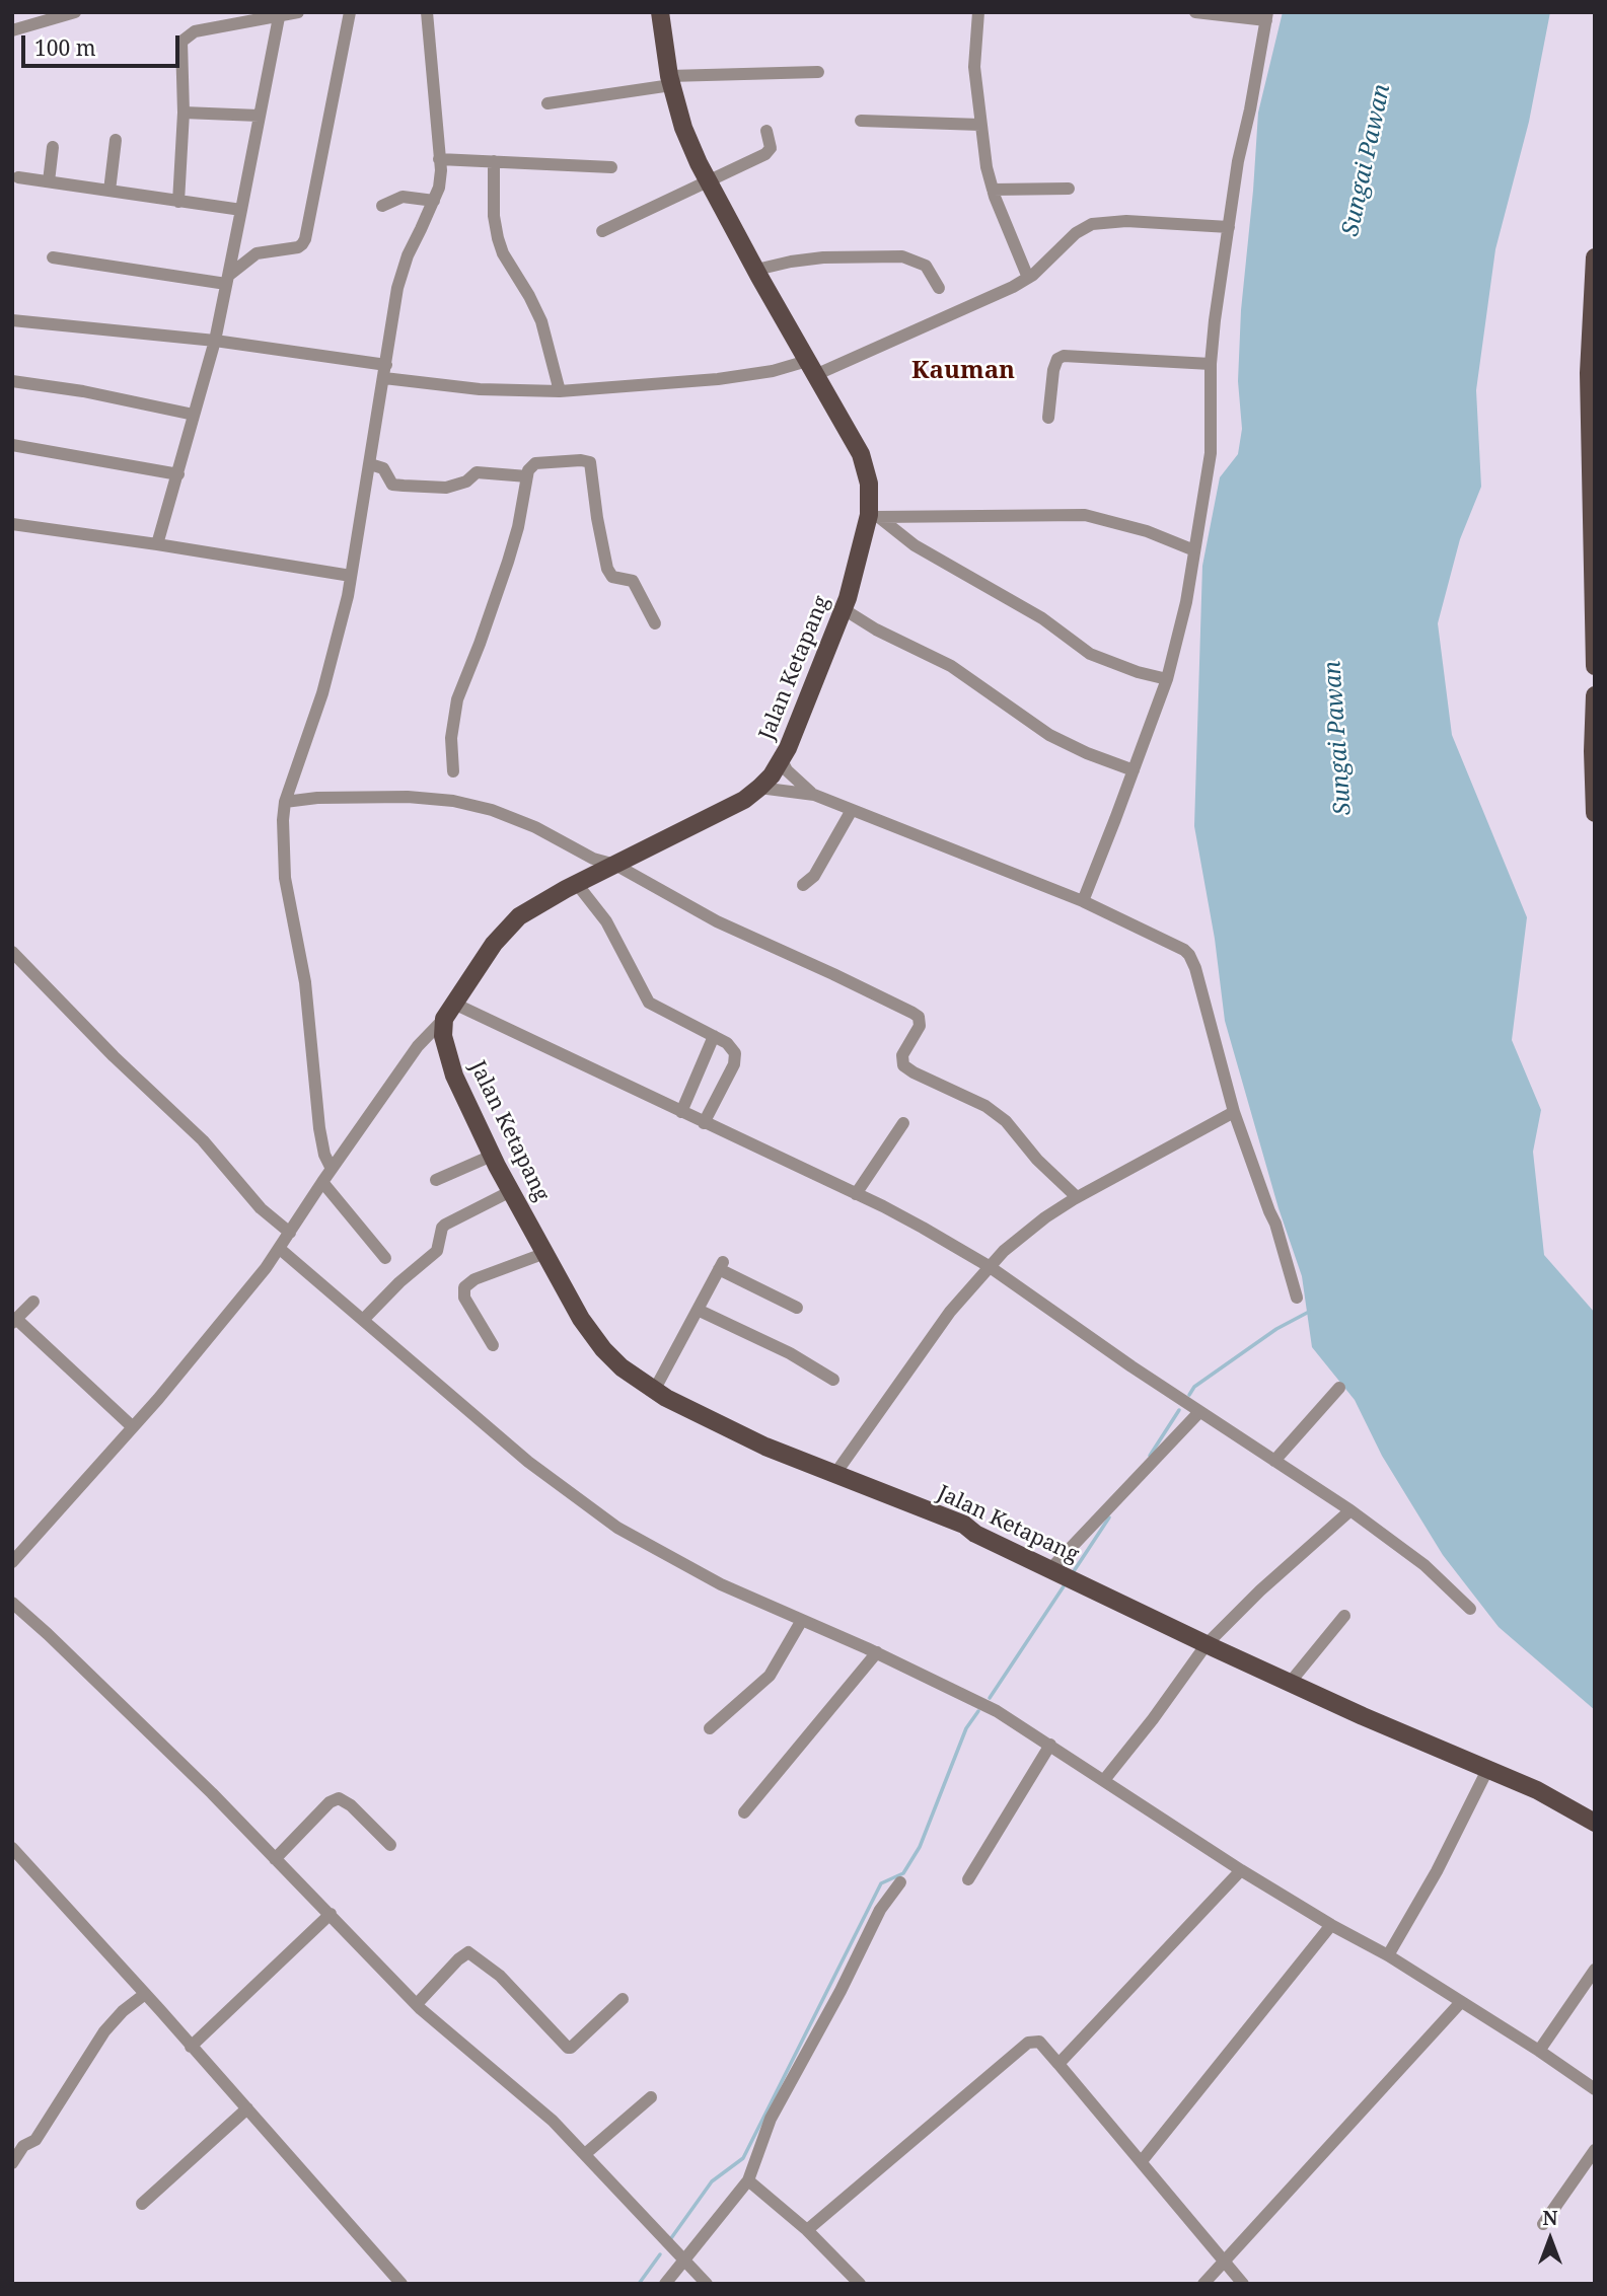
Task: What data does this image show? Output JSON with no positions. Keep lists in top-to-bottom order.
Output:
{
  "streets": {
    "main road": ["Jalan Ketapang"]
  },
  "districts": ["Kauman"],
  "water": ["Sungai Pawan"],
  "scale_bar": "100 m",
  "north": "top"
}
